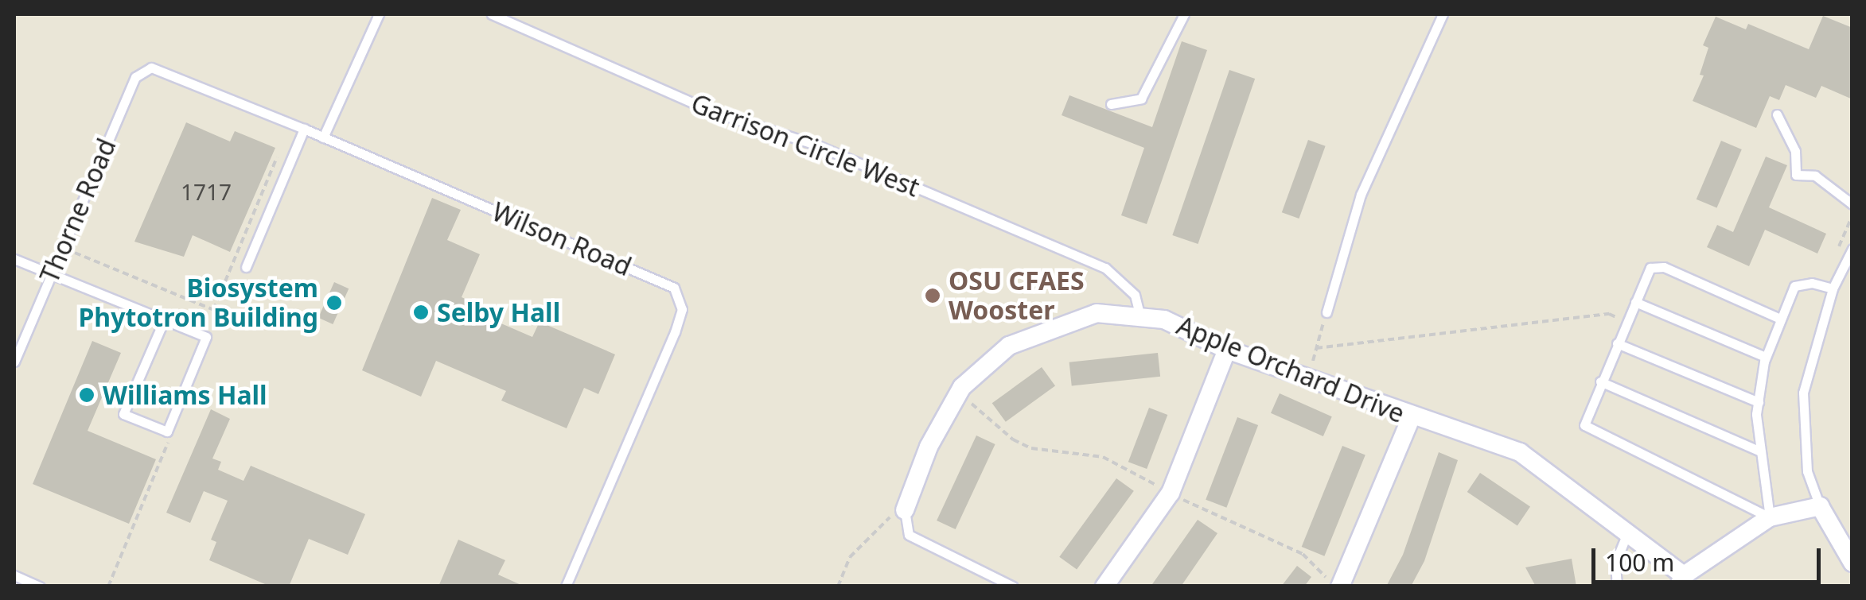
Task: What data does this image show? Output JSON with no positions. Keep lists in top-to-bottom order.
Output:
{
  "streets": {
    "street": ["Apple Orchard Drive"],
    "lane": ["Garrison Circle West", "Thorne Road", "Wilson Road"]
  },
  "crossings": [
    ["Garrison Circle West", "Apple Orchard Drive"],
    ["Thorne Road", "Wilson Road"]
  ],
  "places": [
    "OSU CFAES Wooster",
    "Biosystem Phytotron Building",
    "Selby Hall",
    "Williams Hall"
  ],
  "house_numbers": ["1717"],
  "scale_bar": "100 m"
}
